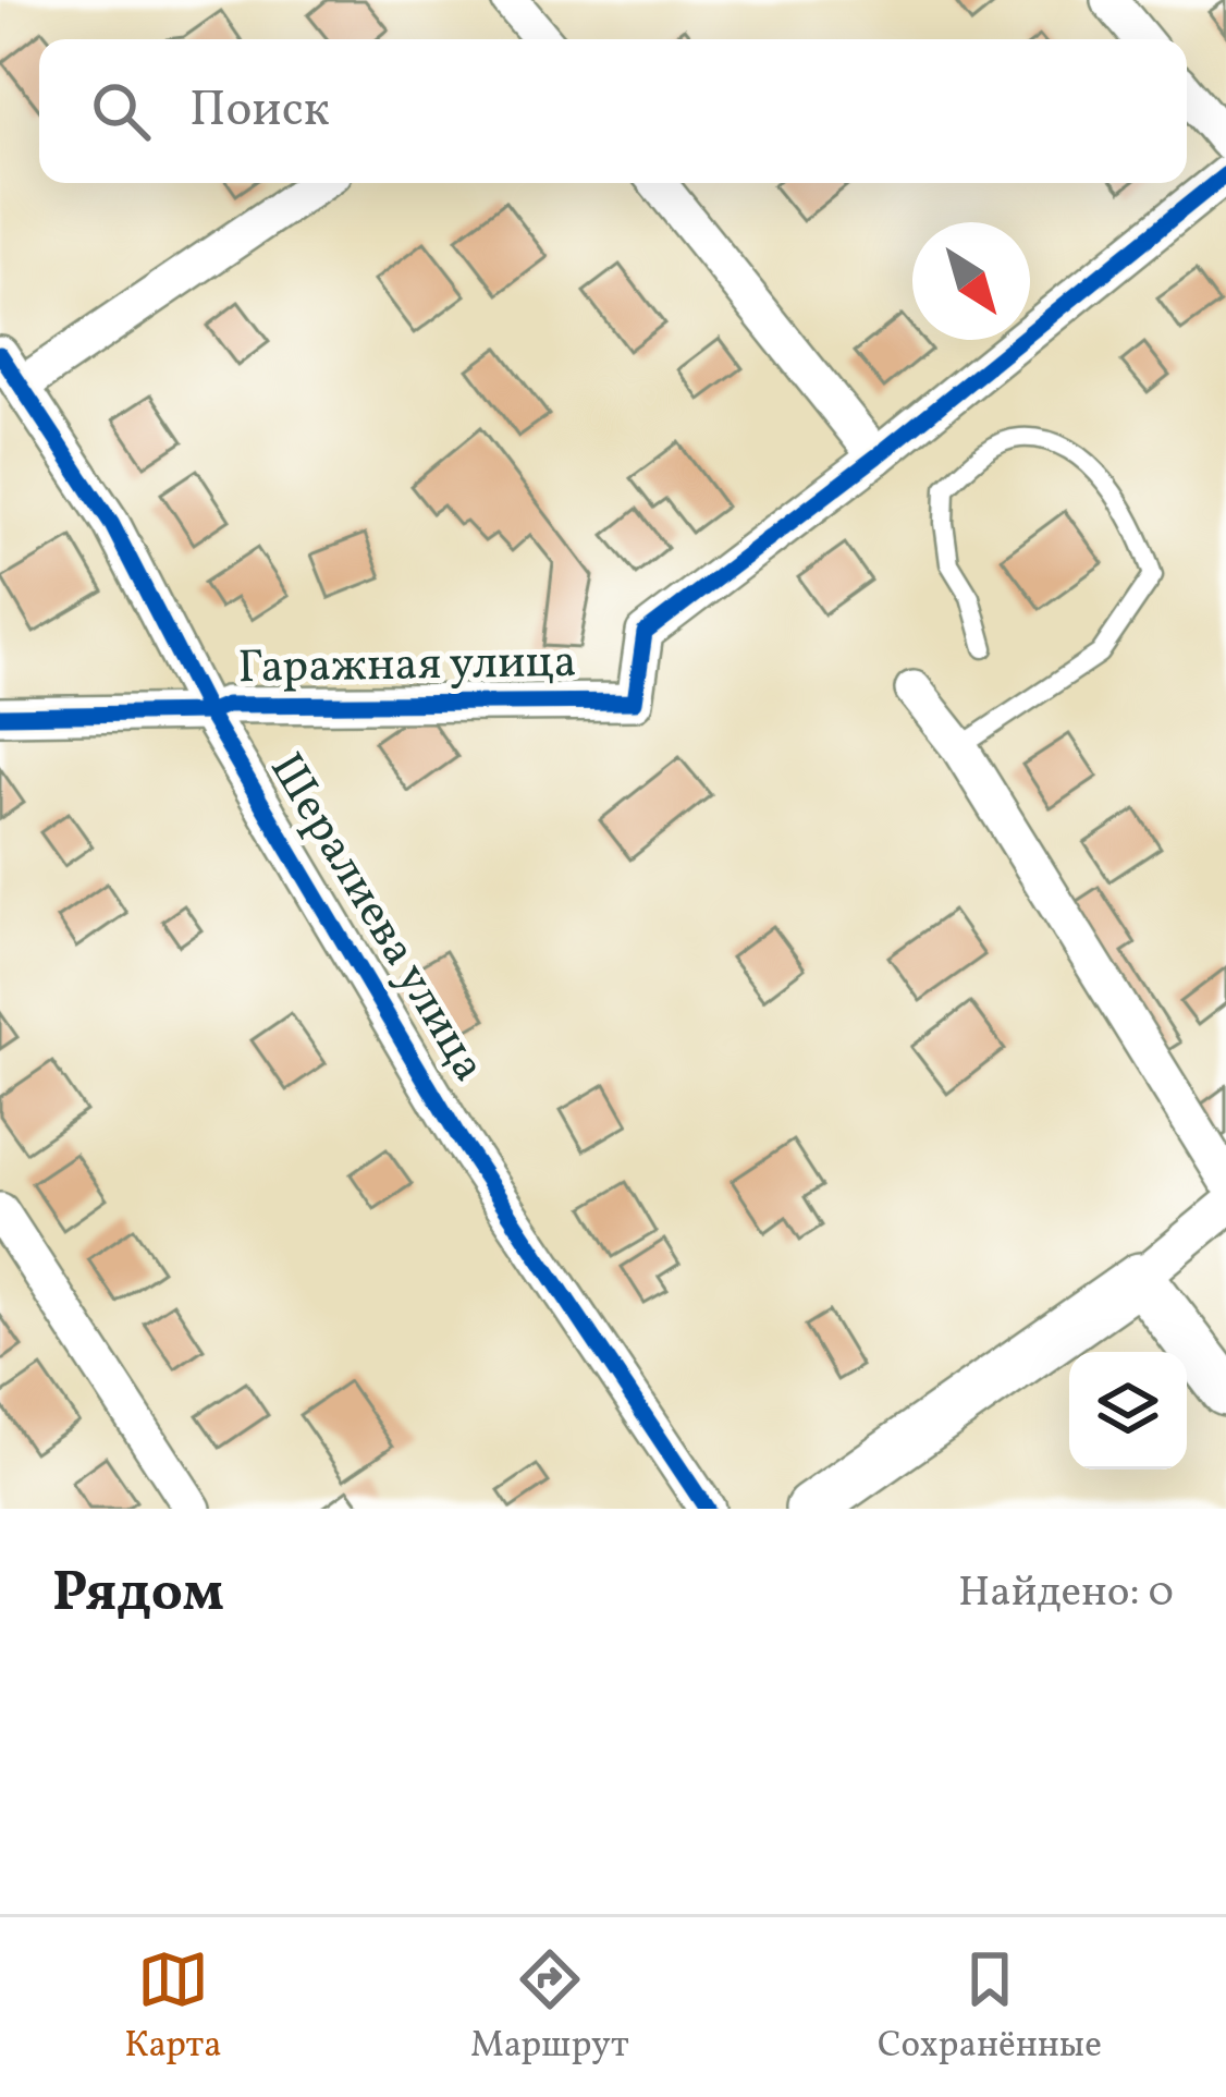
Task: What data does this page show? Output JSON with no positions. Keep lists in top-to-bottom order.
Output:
{
  "streets": {
    "street": ["Гаражная улица", "Шералиева улица"]
  },
  "crossings": [
    ["Гаражная улица", "Шералиева улица"]
  ],
  "north": "bottom right",
  "page": {
    "search": "Поиск",
    "heading": ["Рядом", "Найдено: 0"],
    "nav": ["Карта", "Маршрут", "Сохранённые"]
  }
}
